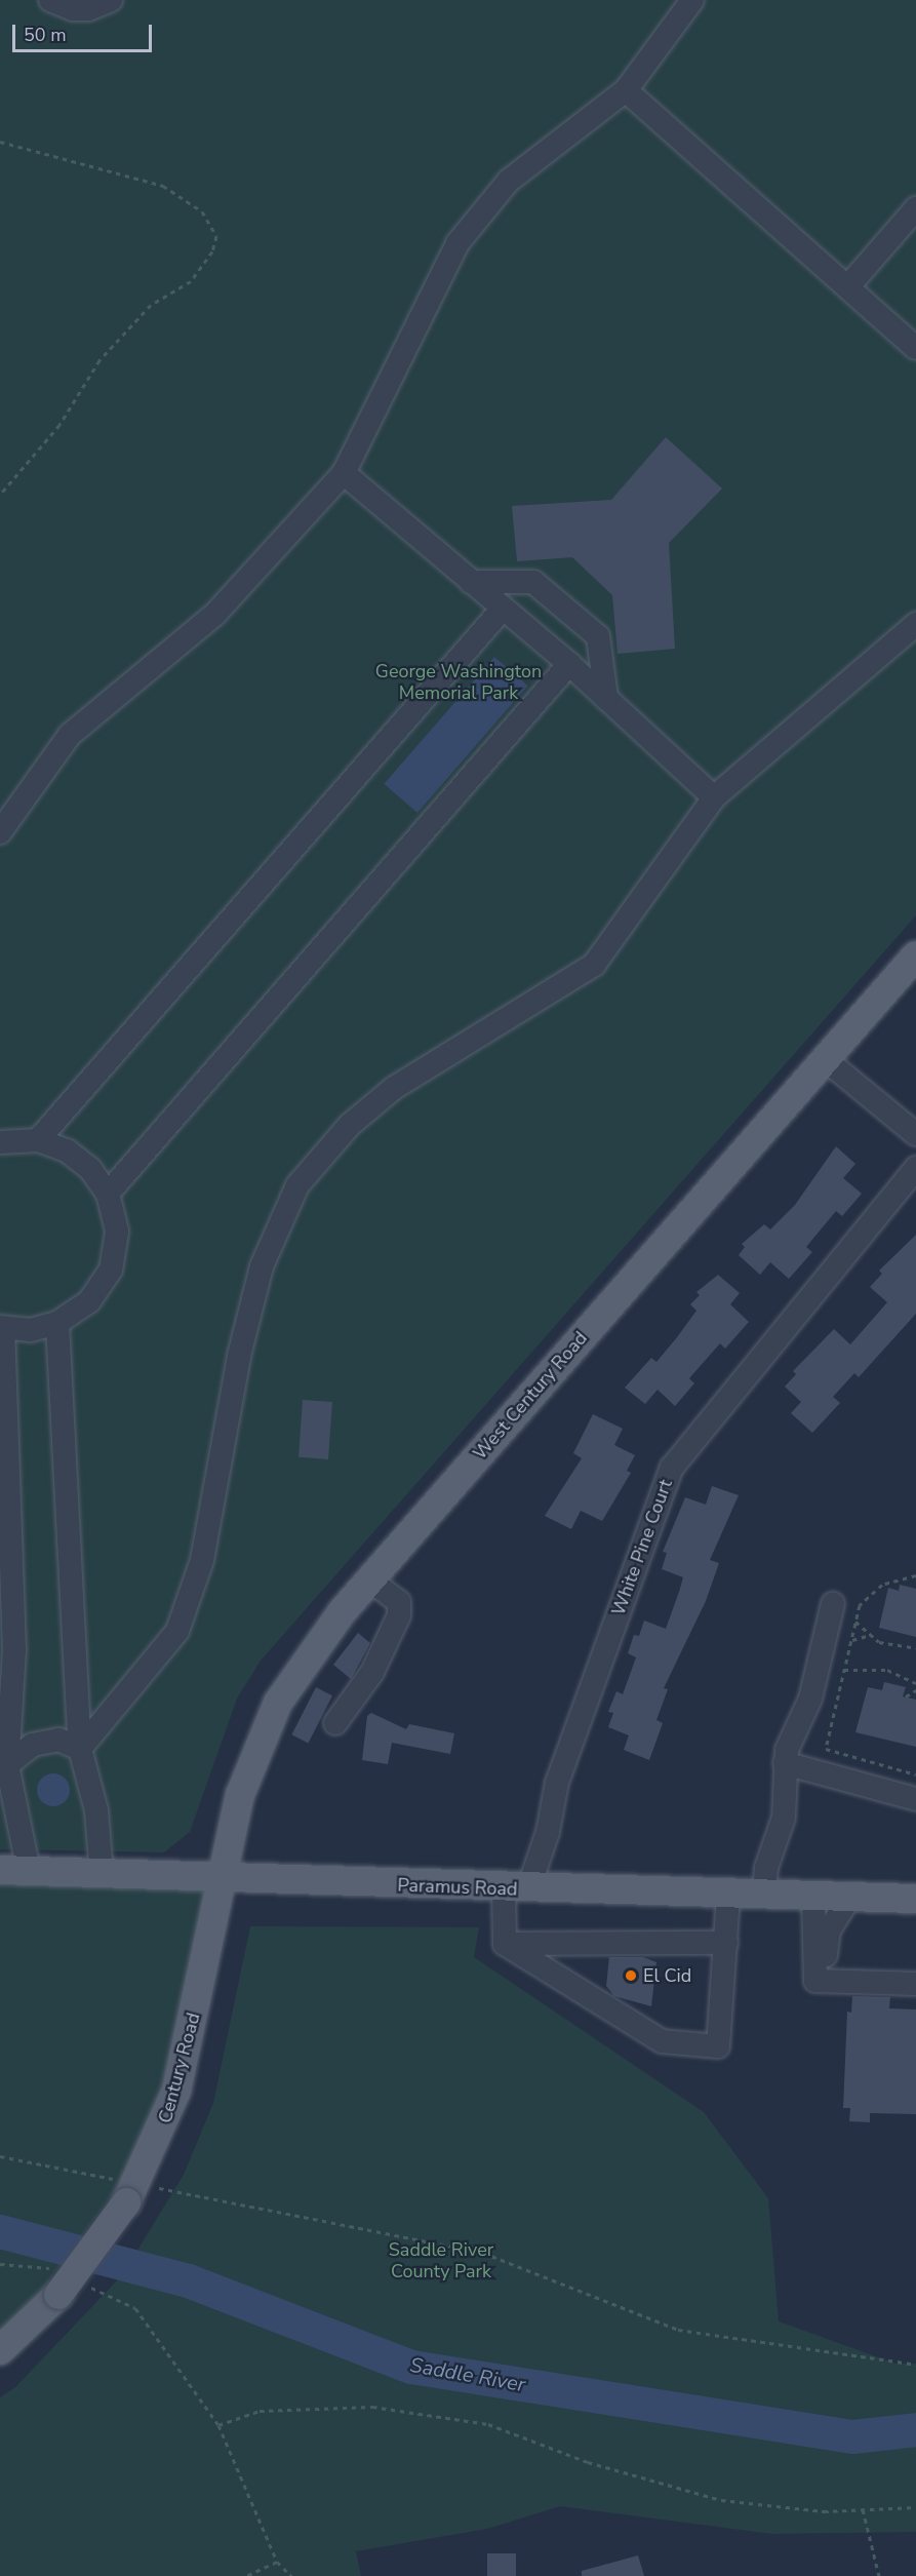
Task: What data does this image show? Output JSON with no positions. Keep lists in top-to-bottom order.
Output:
{
  "streets": {
    "main road": ["West Century Road", "Paramus Road", "Century Road"],
    "street": ["White Pine Court"]
  },
  "crossings": [
    ["West Century Road", "Paramus Road"],
    ["West Century Road", "Century Road"],
    ["White Pine Court", "Paramus Road"],
    ["Paramus Road", "Century Road"]
  ],
  "water": ["Saddle River"],
  "parks": ["George Washington Memorial Park", "Saddle River County Park"],
  "places": ["El Cid"],
  "scale_bar": "50 m"
}
